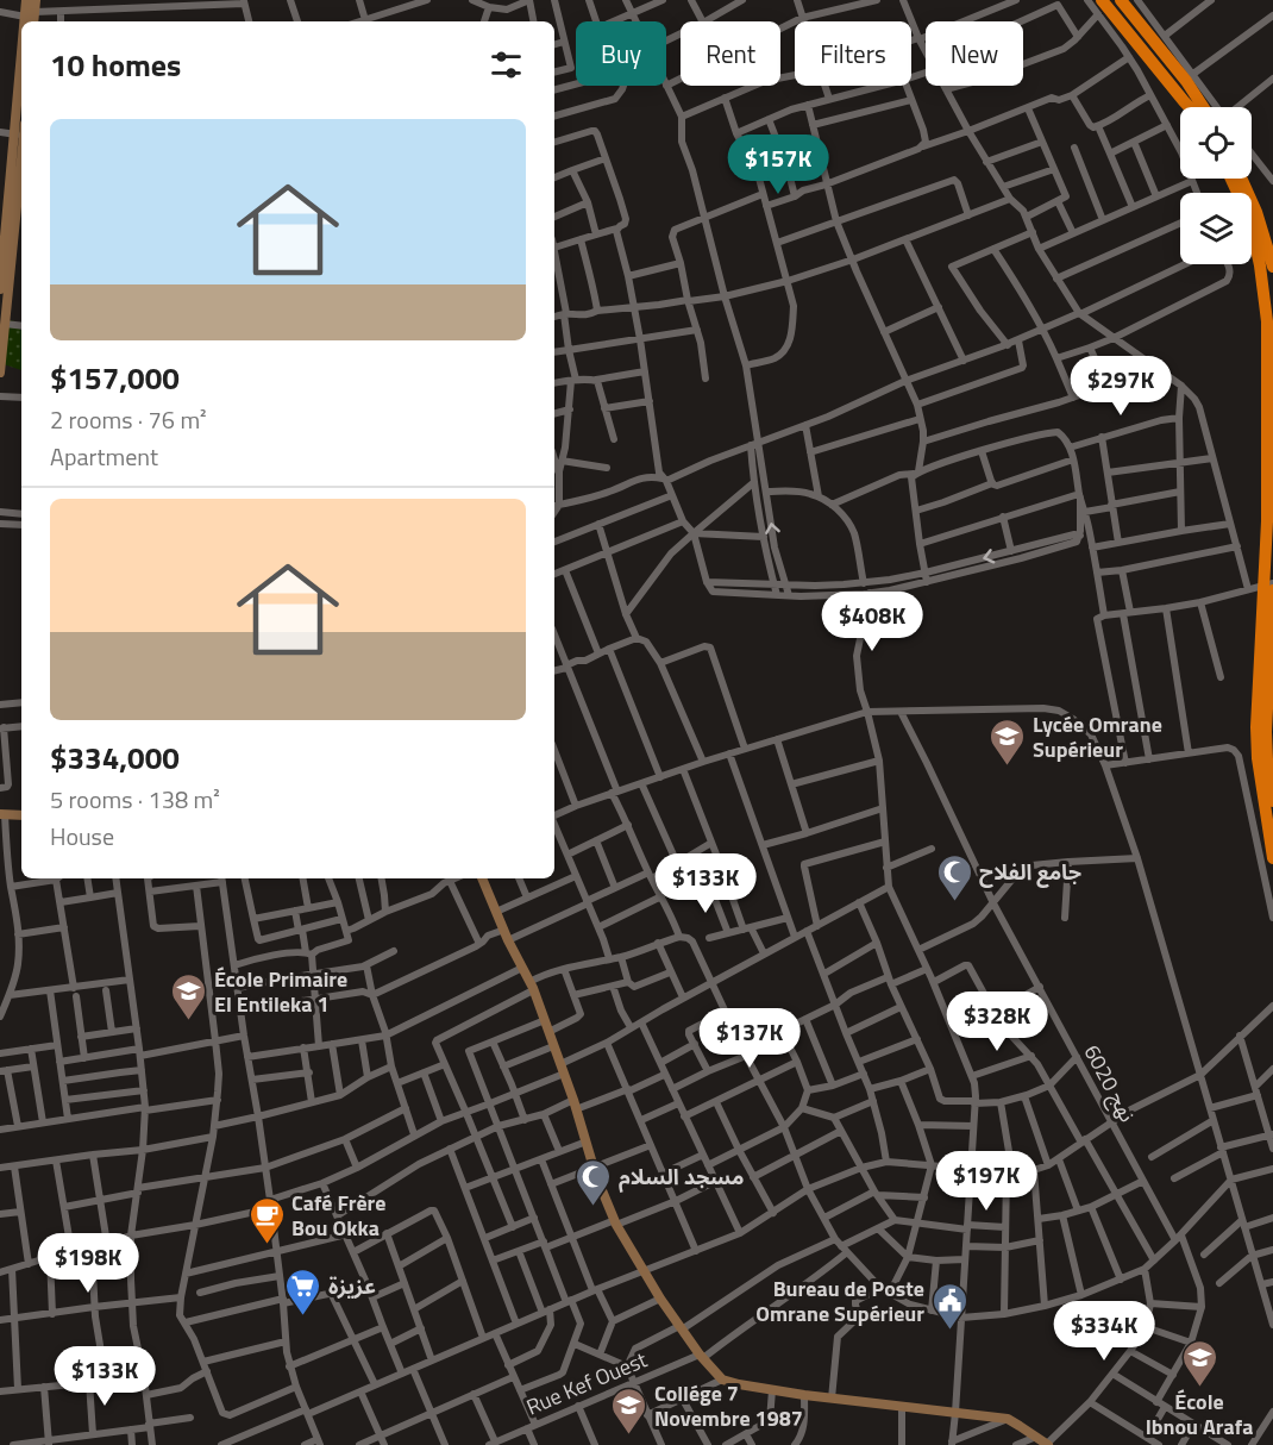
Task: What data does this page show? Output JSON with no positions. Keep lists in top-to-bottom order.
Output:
{
  "streets": {
    "street": ["نهج 6020", "Rue Kef Ouest"]
  },
  "places": {
    "school or university": [
      "Lycée Omrane Supérieur",
      "École Primaire El Entileka 1",
      "École Ibnou Arafa",
      "Collége 7 Novembre 1987"
    ],
    "mosque": ["جامع الفلاح", "مسجد السلام"],
    "cafe": ["Café Frère Bou Okka"],
    "supermarket": ["عزيزة"],
    "public building": ["Bureau de Poste Omrane Supérieur"]
  },
  "page": {
    "chip": [
      "Buy",
      "Rent",
      "Filters",
      "New"
    ],
    "heading": "10 homes",
    "list": [
      {
        "name": "$157,000",
        "note": "2 rooms · 76 m² · Apartment"
      },
      {
        "name": "$334,000",
        "note": "5 rooms · 138 m² · House"
      }
    ],
    "price": [
      "$157K",
      "$297K",
      "$408K",
      "$133K",
      "$328K",
      "$137K",
      "$197K",
      "$198K",
      "$334K",
      "$133K"
    ]
  }
}
